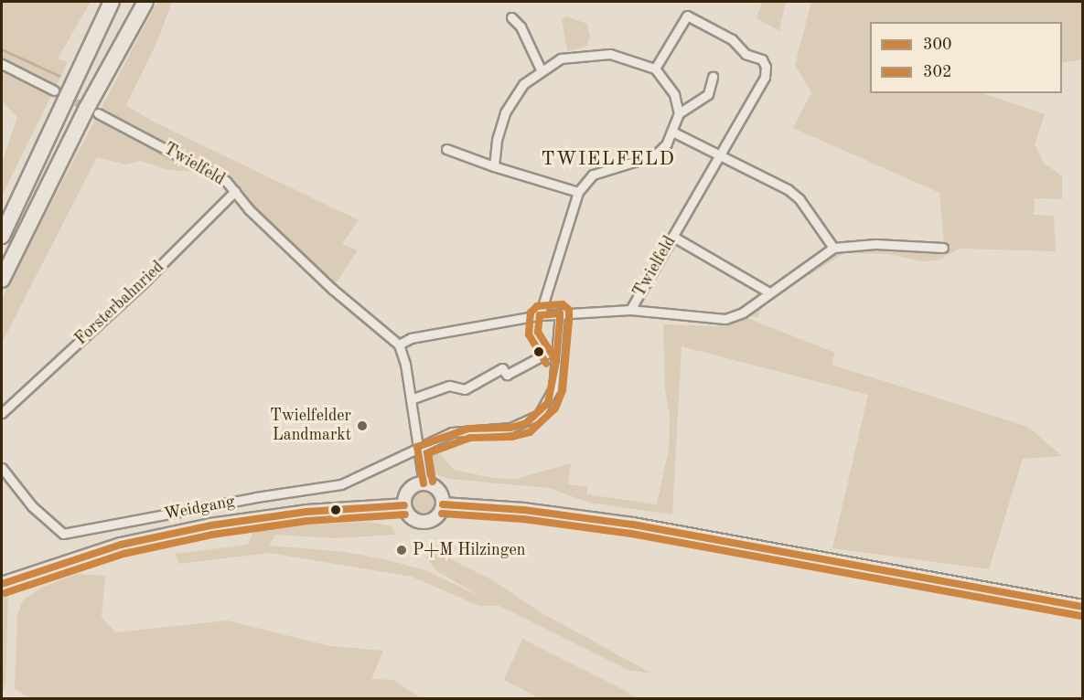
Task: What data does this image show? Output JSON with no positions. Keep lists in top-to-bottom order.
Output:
{
  "streets": {
    "street": ["Twielfeld", "Forsterbahnried", "Weidgang"]
  },
  "crossings": [
    ["Twielfeld", "Forsterbahnried"]
  ],
  "districts": ["TWIELFELD"],
  "places": ["Twielfelder Landmarkt", "P+M Hilzingen"],
  "lines": ["transit line 302", "transit line 300"],
  "legend": ["300", "302"]
}
